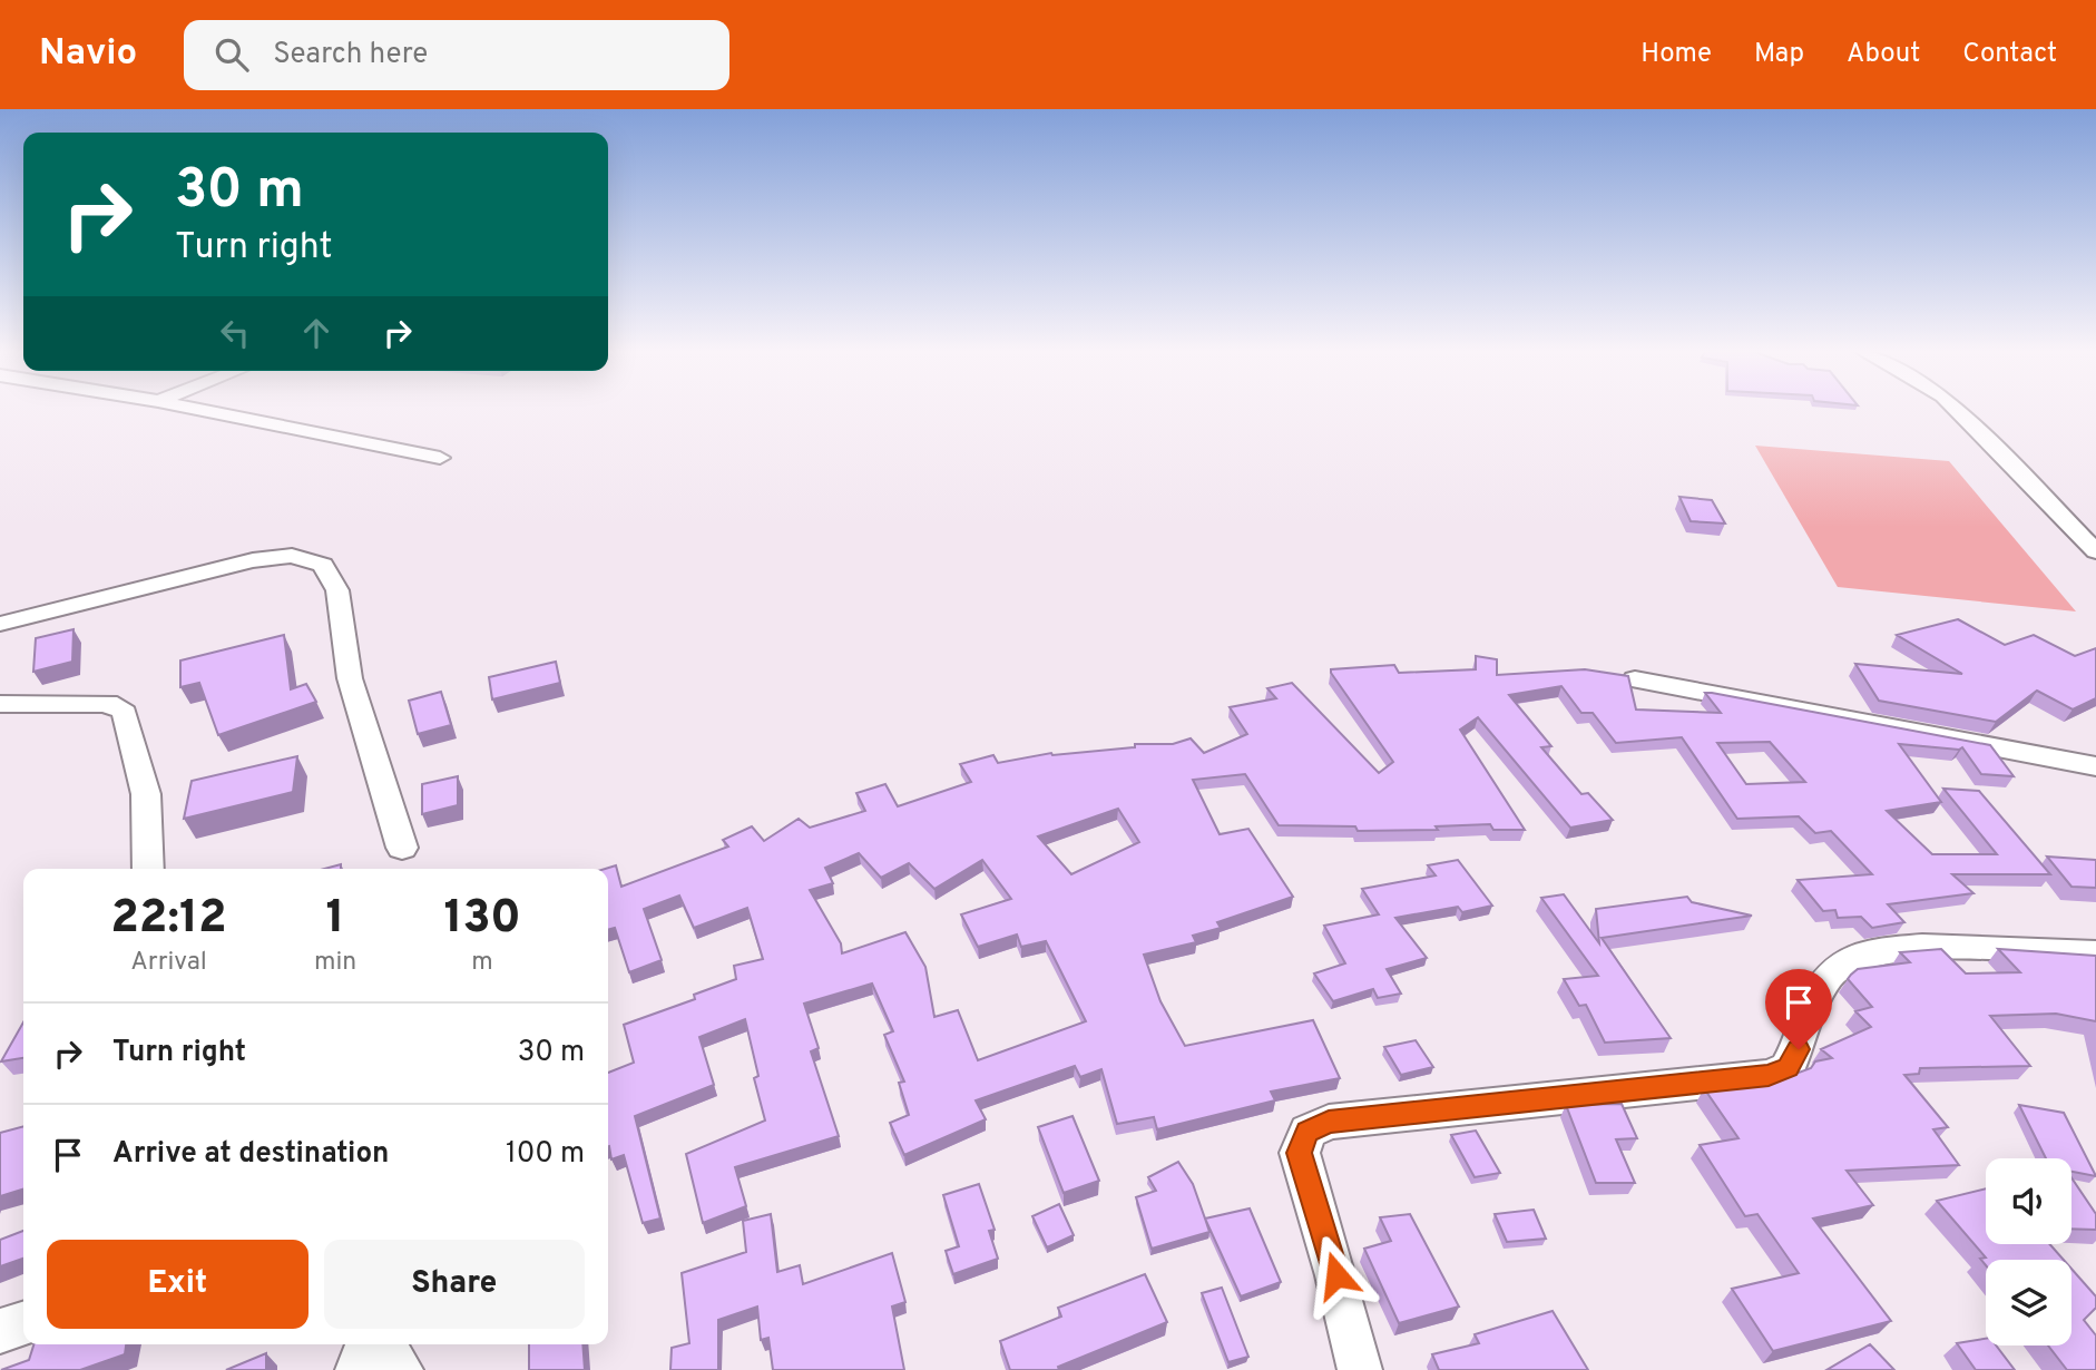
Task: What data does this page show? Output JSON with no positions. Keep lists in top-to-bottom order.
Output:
{
  "page": {
    "header": "Navio",
    "search": "Search here",
    "nav": [
      "Home",
      "Map",
      "About",
      "Contact"
    ],
    "turn": ["30 m", "Turn right"],
    "eta": [
      "22:12",
      "Arrival",
      "1",
      "min",
      "130",
      "m"
    ],
    "list": [
      {
        "name": "Turn right",
        "value": "30 m"
      },
      {
        "name": "Arrive at destination",
        "value": "100 m"
      }
    ],
    "buttons": ["Exit", "Share"]
  }
}
